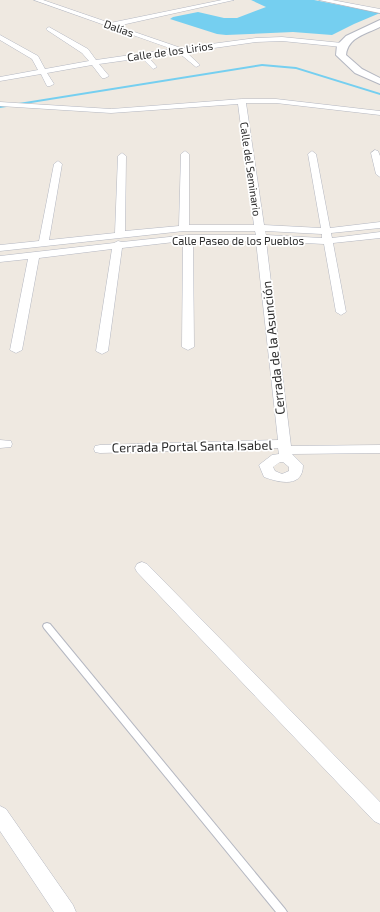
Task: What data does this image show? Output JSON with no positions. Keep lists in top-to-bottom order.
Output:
{
  "streets": {
    "street": [
      "Dalías",
      "Calle de los Lirios",
      "Calle del Seminario",
      "Calle Paseo de los Pueblos",
      "Cerrada de la Asunción",
      "Cerrada Portal Santa Isabel"
    ]
  },
  "crossings": [
    ["Dalías", "Calle de los Lirios"],
    ["Calle del Seminario", "Calle Paseo de los Pueblos"],
    ["Calle del Seminario", "Cerrada de la Asunción"],
    ["Calle Paseo de los Pueblos", "Cerrada de la Asunción"],
    ["Cerrada de la Asunción", "Cerrada Portal Santa Isabel"]
  ]
}
